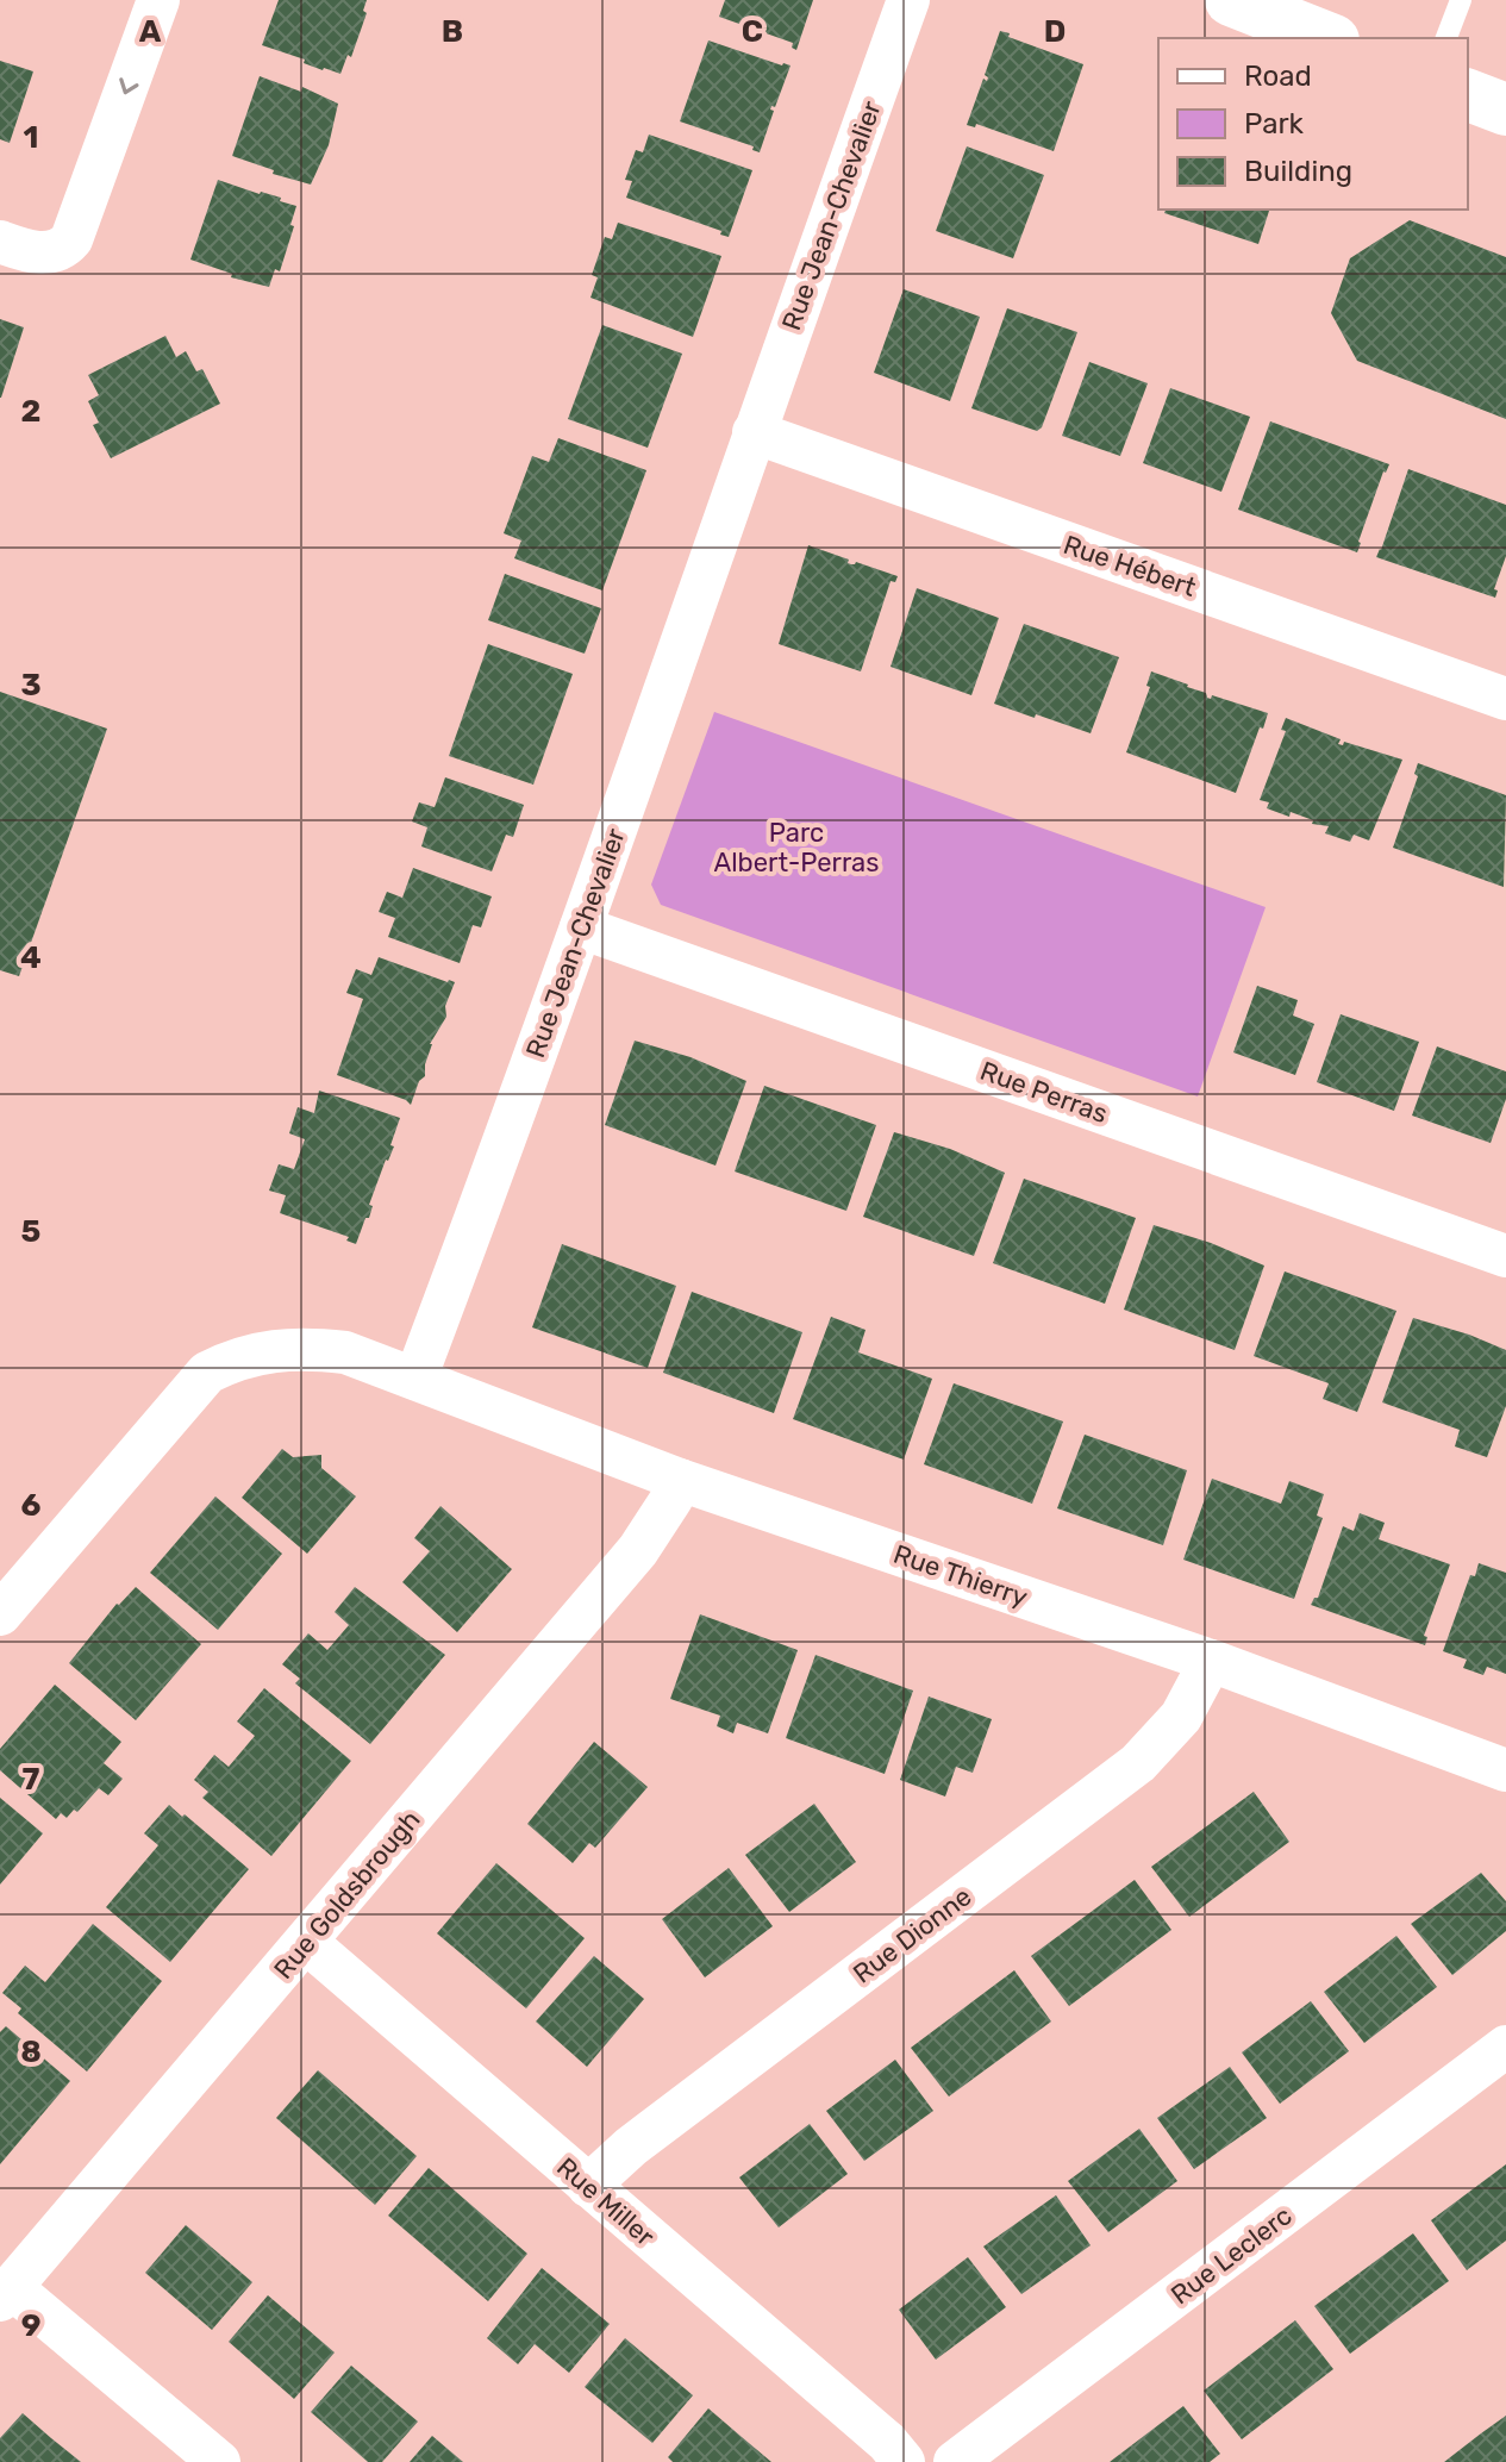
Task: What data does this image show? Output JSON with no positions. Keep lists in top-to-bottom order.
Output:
{
  "streets": {
    "street": [
      "Rue Jean-Chevalier",
      "Rue Hébert",
      "Rue Perras",
      "Rue Thierry",
      "Rue Goldsbrough",
      "Rue Dionne",
      "Rue Miller",
      "Rue Leclerc"
    ]
  },
  "crossings": [
    ["Rue Jean-Chevalier", "Rue Hébert"],
    ["Rue Jean-Chevalier", "Rue Perras"],
    ["Rue Jean-Chevalier", "Rue Thierry"],
    ["Rue Thierry", "Rue Goldsbrough"],
    ["Rue Thierry", "Rue Dionne"],
    ["Rue Goldsbrough", "Rue Miller"],
    ["Rue Dionne", "Rue Miller"]
  ],
  "parks": ["Parc Albert-Perras"],
  "legend": ["Road", "Park", "Building"],
  "grid": {
    "columns": [
      "A",
      "B",
      "C",
      "D"
    ],
    "rows": [
      "1",
      "2",
      "3",
      "4",
      "5",
      "6",
      "7",
      "8",
      "9"
    ]
  }
}
